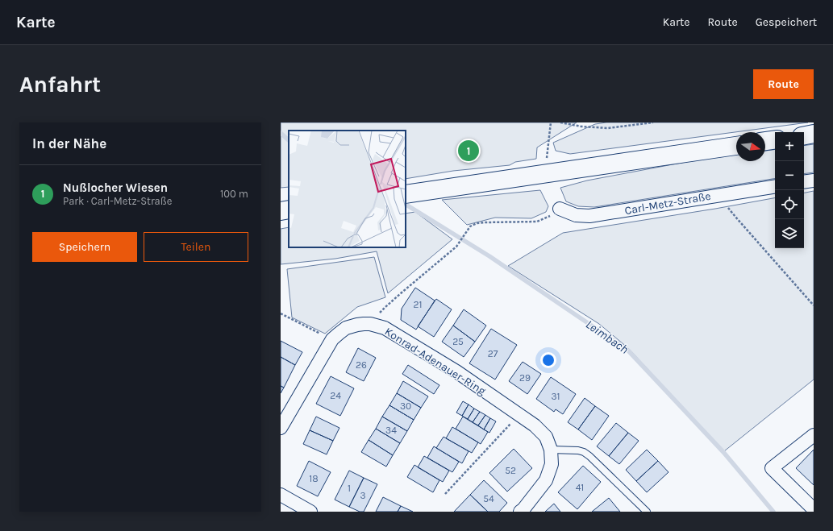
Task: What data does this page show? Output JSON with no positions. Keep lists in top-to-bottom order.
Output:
{
  "streets": {
    "street": ["Carl-Metz-Straße", "Konrad-Adenauer-Ring"]
  },
  "water": ["Leimbach"],
  "house_numbers": [
    "21",
    "25",
    "27",
    "26",
    "29",
    "24",
    "31",
    "30",
    "34",
    "52",
    "18",
    "41",
    "1",
    "3",
    "54"
  ],
  "north": "right",
  "page": {
    "header": "Karte",
    "nav": ["Karte", "Route", "Gespeichert"],
    "buttons": [
      "Route",
      ["Speichern", "Teilen"]
    ],
    "title": "Anfahrt",
    "heading": "In der Nähe",
    "map_buttons": ["+", "−"],
    "pins": "1",
    "list": [
      {
        "mark": "1",
        "name": "Nußlocher Wiesen",
        "note": "Park · Carl-Metz-Straße",
        "value": "100 m"
      }
    ]
  }
}
